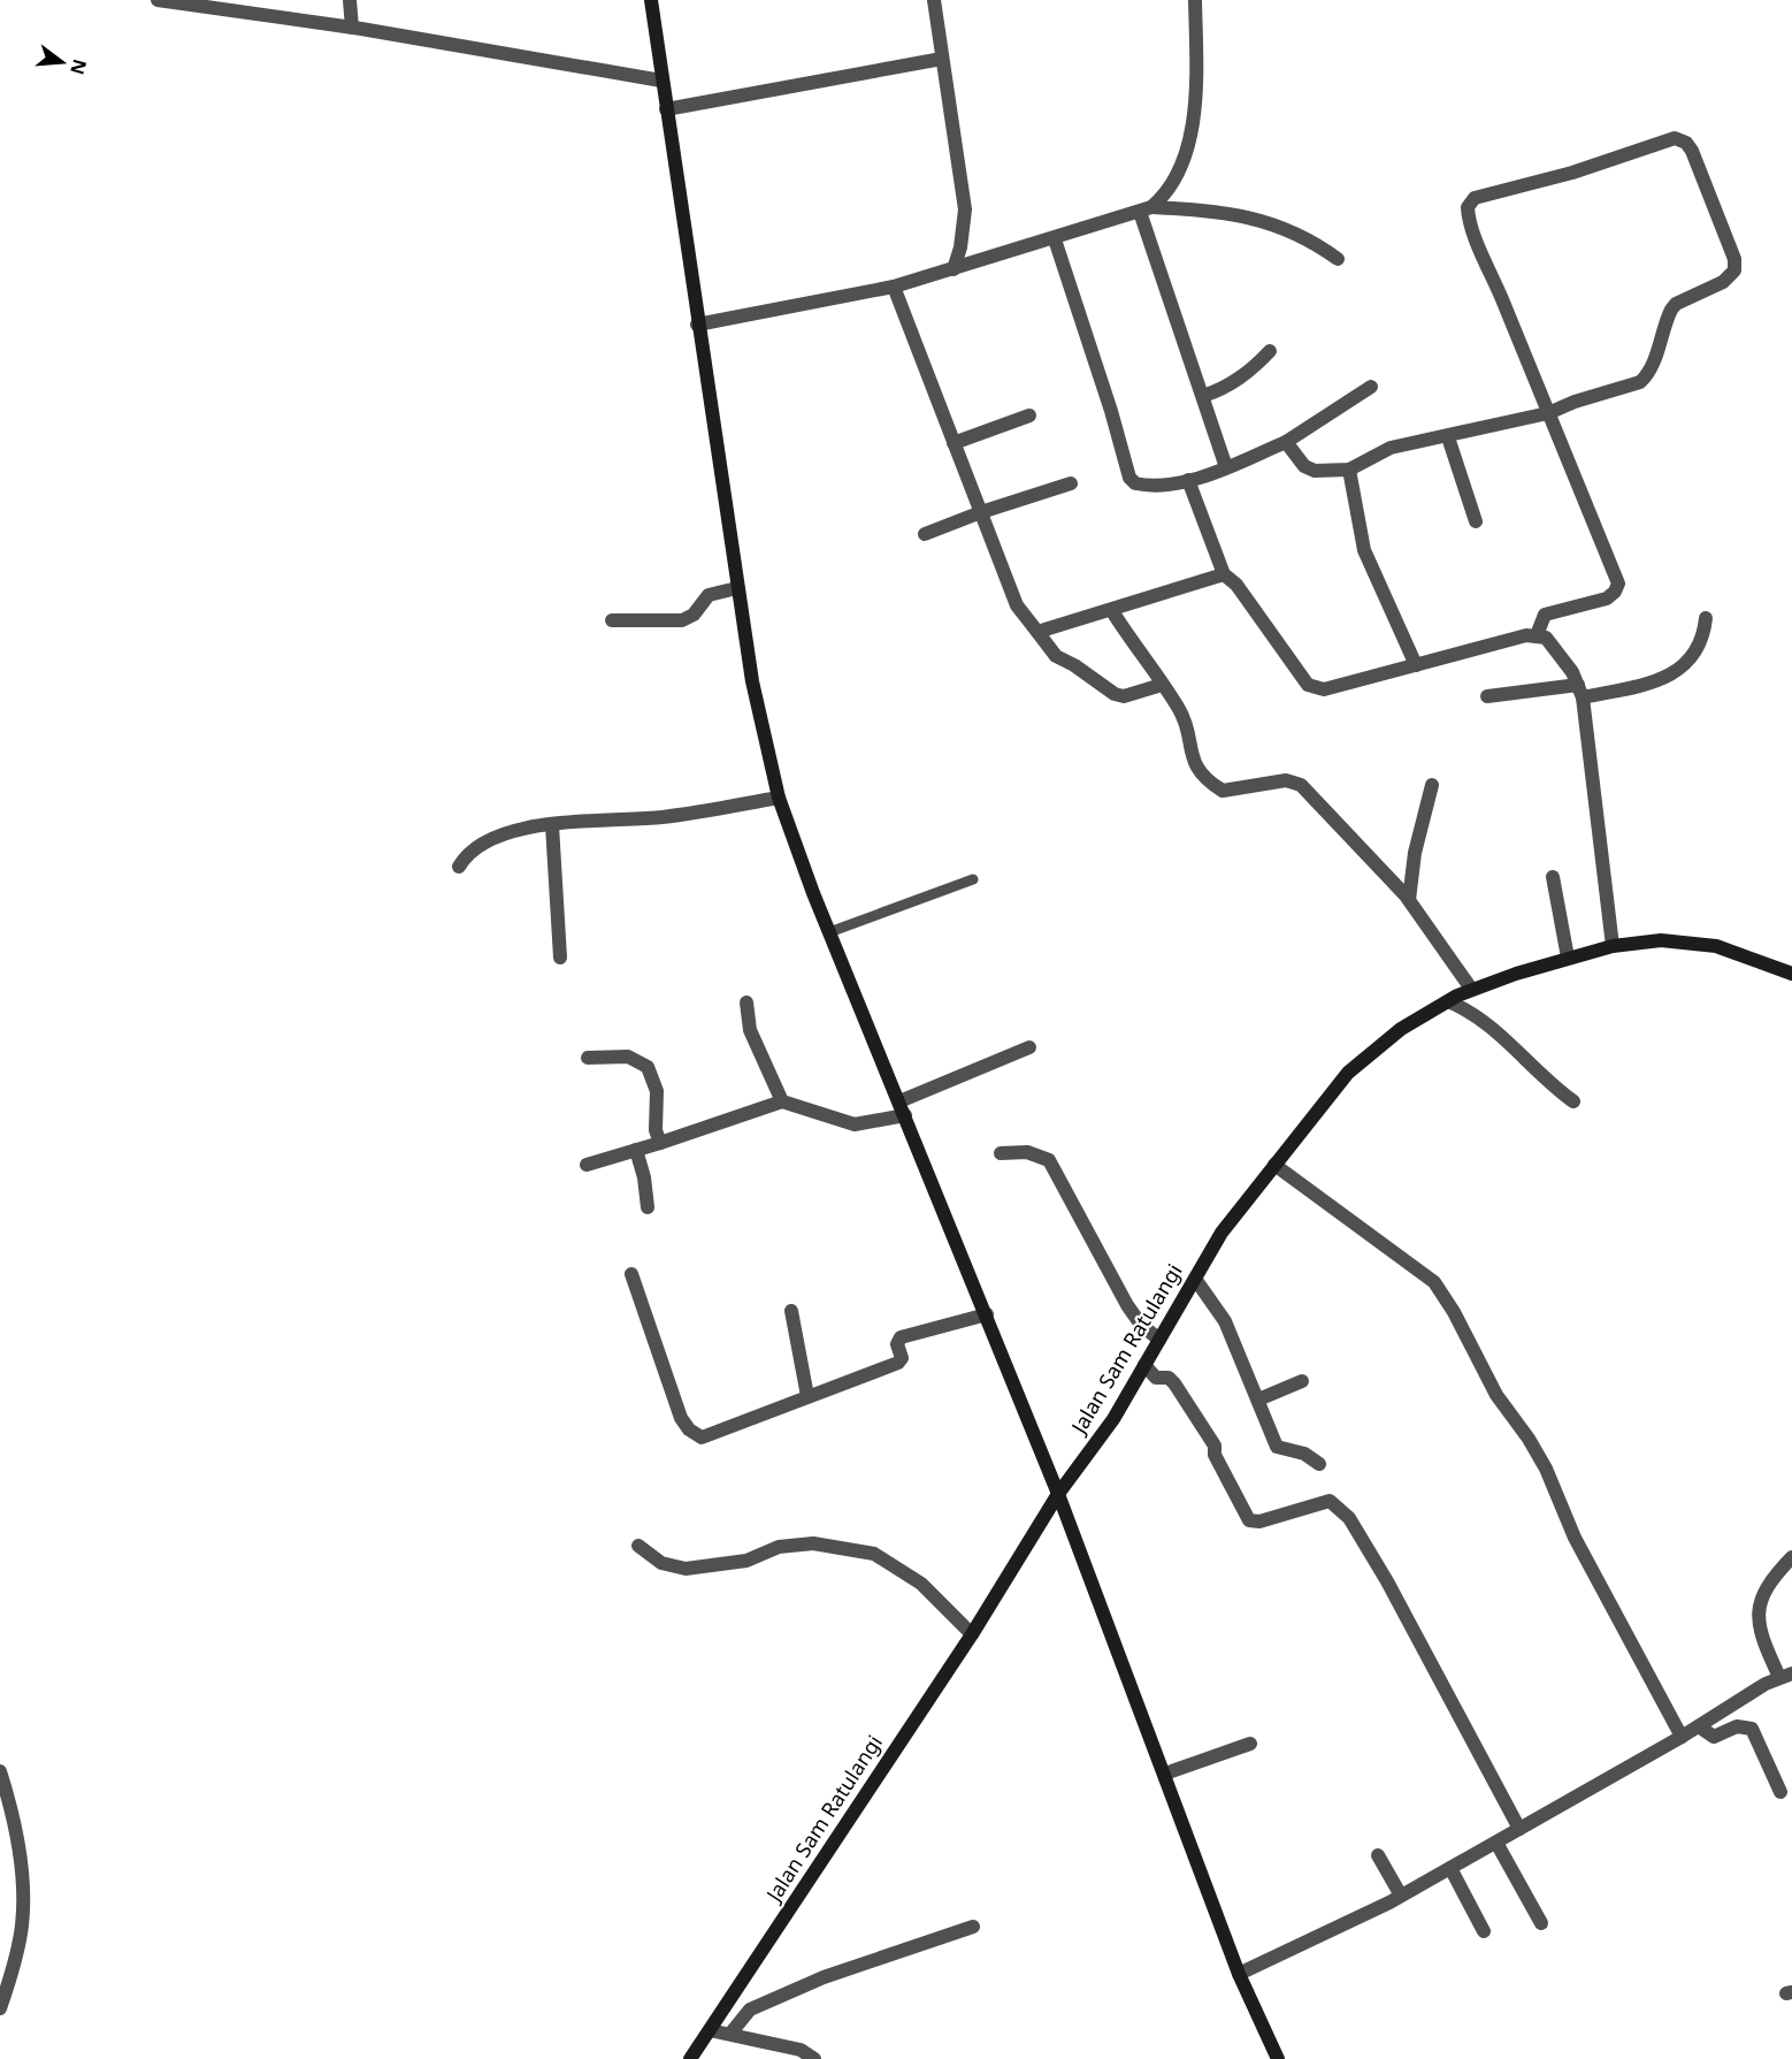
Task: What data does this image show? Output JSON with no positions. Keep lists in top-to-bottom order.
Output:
{
  "streets": {
    "main road": ["Jalan Sam Ratulangi"]
  },
  "north": "right"
}
